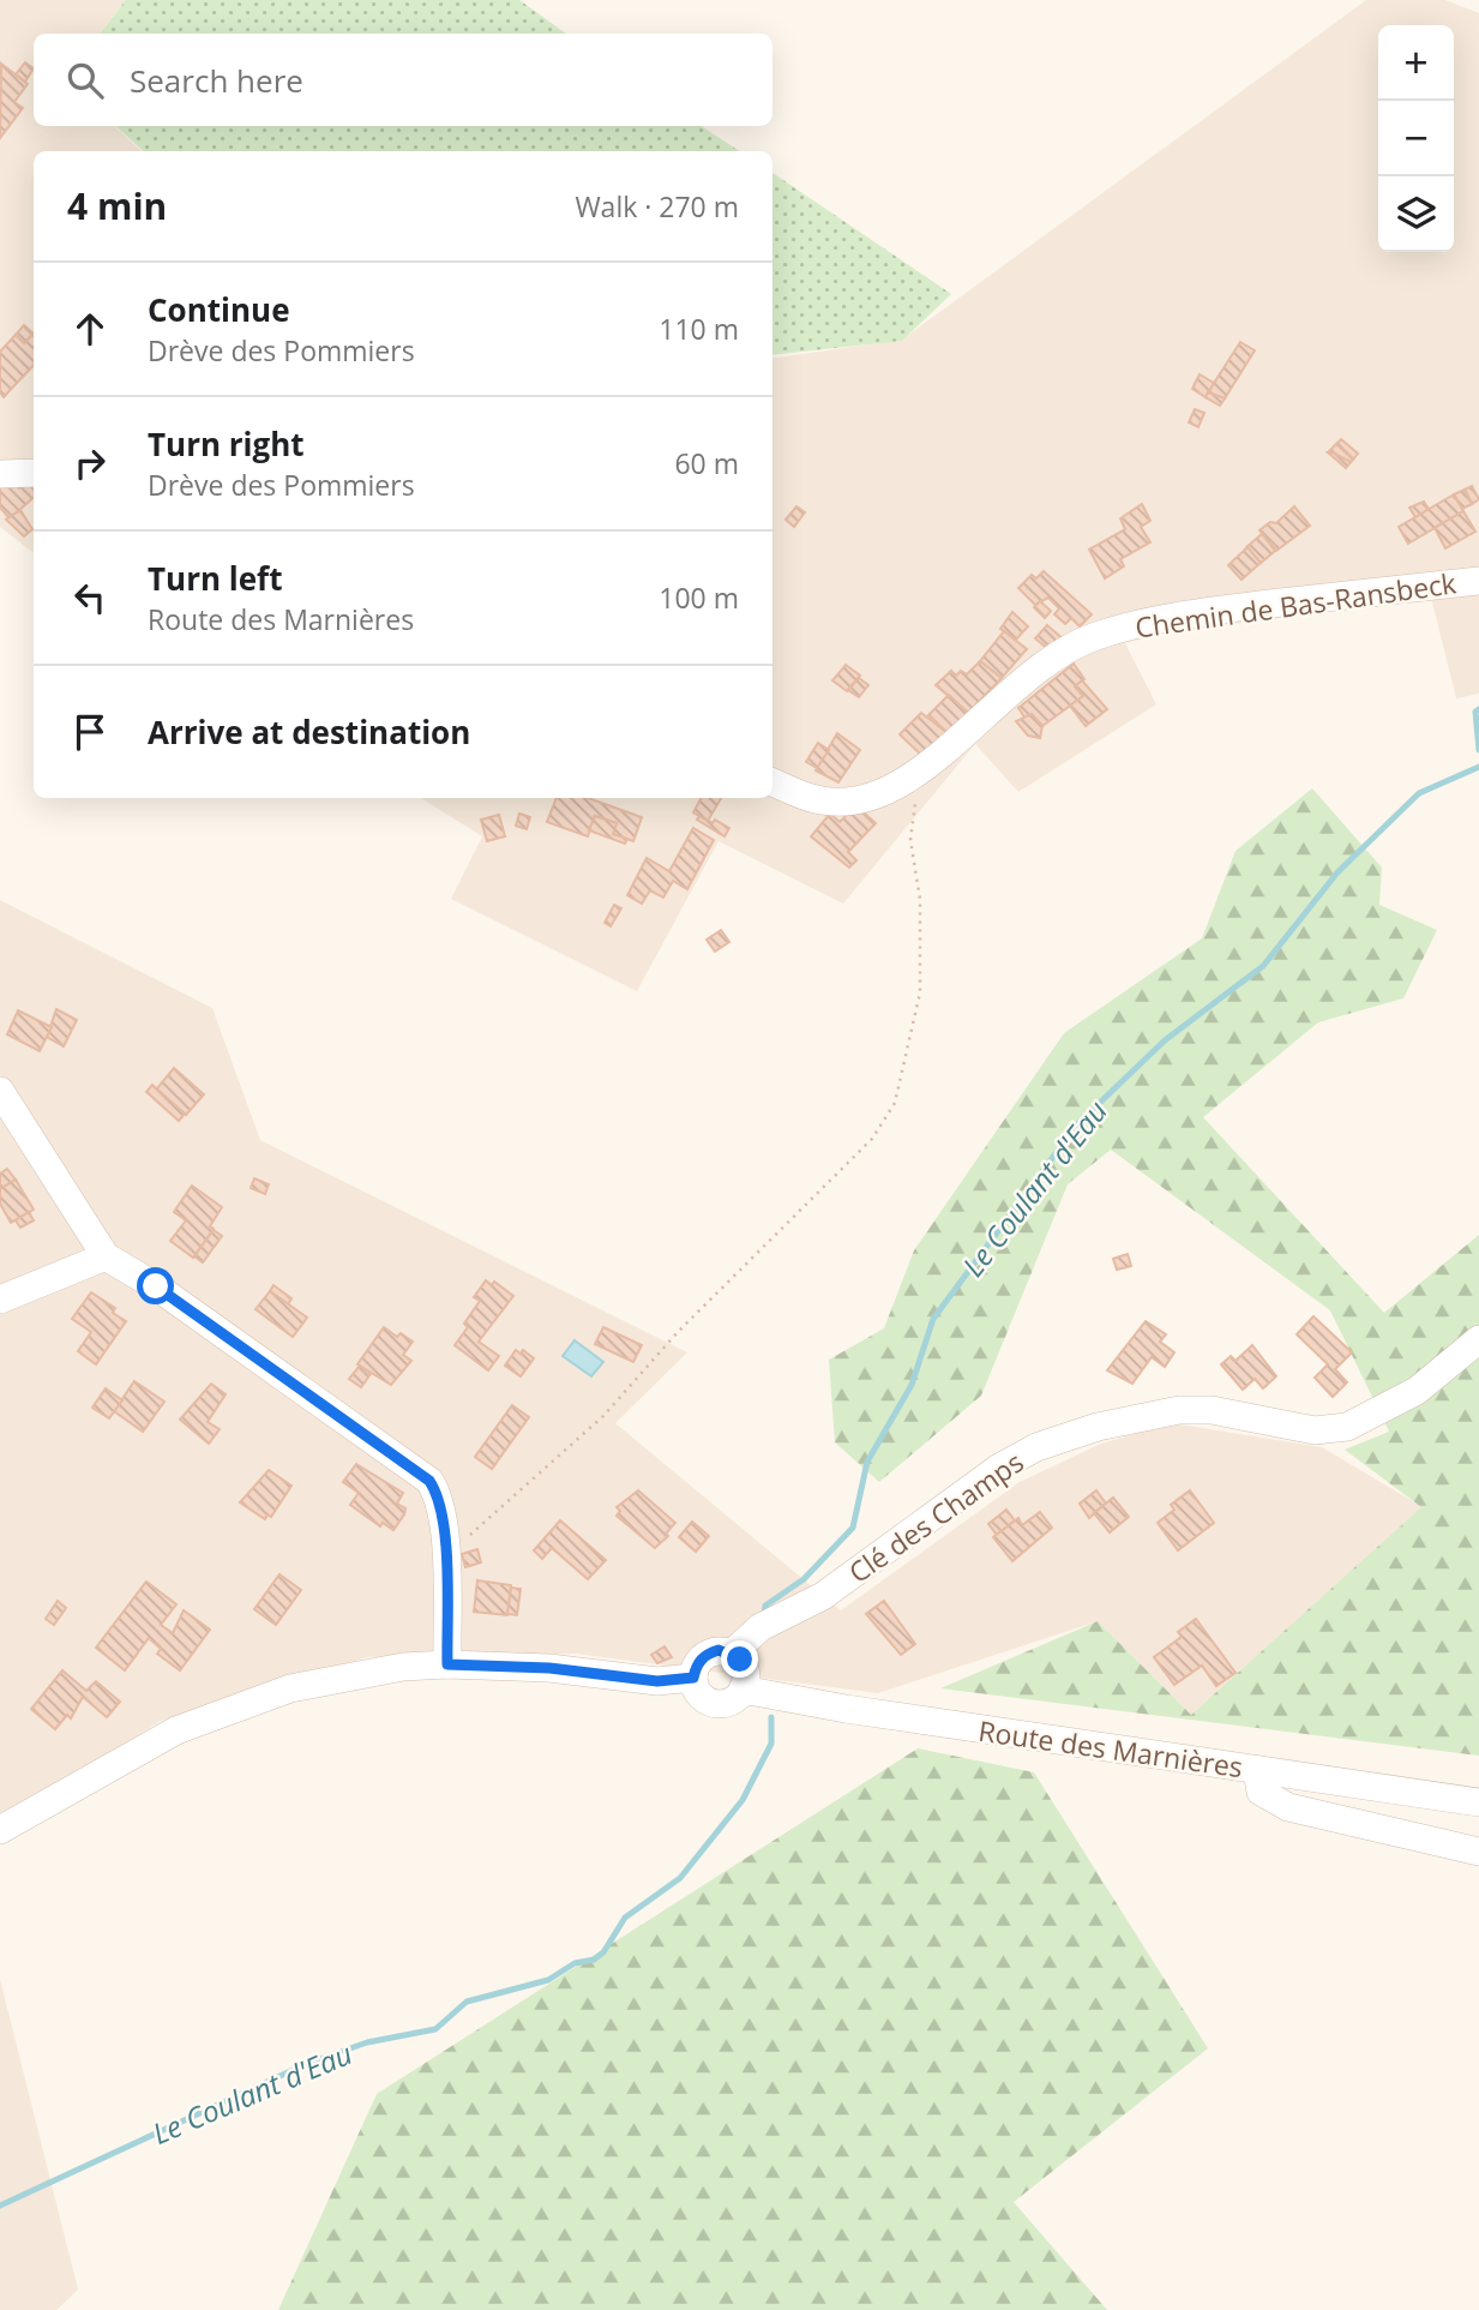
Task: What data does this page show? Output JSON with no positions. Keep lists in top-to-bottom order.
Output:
{
  "streets": {
    "street": ["Chemin de Bas-Ransbeck", "Clé des Champs", "Route des Marnières"]
  },
  "crossings": [
    ["Clé des Champs", "Route des Marnières"]
  ],
  "water": ["Le Coulant d'Eau"],
  "page": {
    "map_buttons": ["+", "−"],
    "search": "Search here",
    "heading": ["4 min", "Walk · 270 m"],
    "list": [
      ["Continue", "Drève des Pommiers", "110 m"],
      ["Turn right", "Drève des Pommiers", "60 m"],
      ["Turn left", "Route des Marnières", "100 m"],
      "Arrive at destination"
    ]
  }
}
